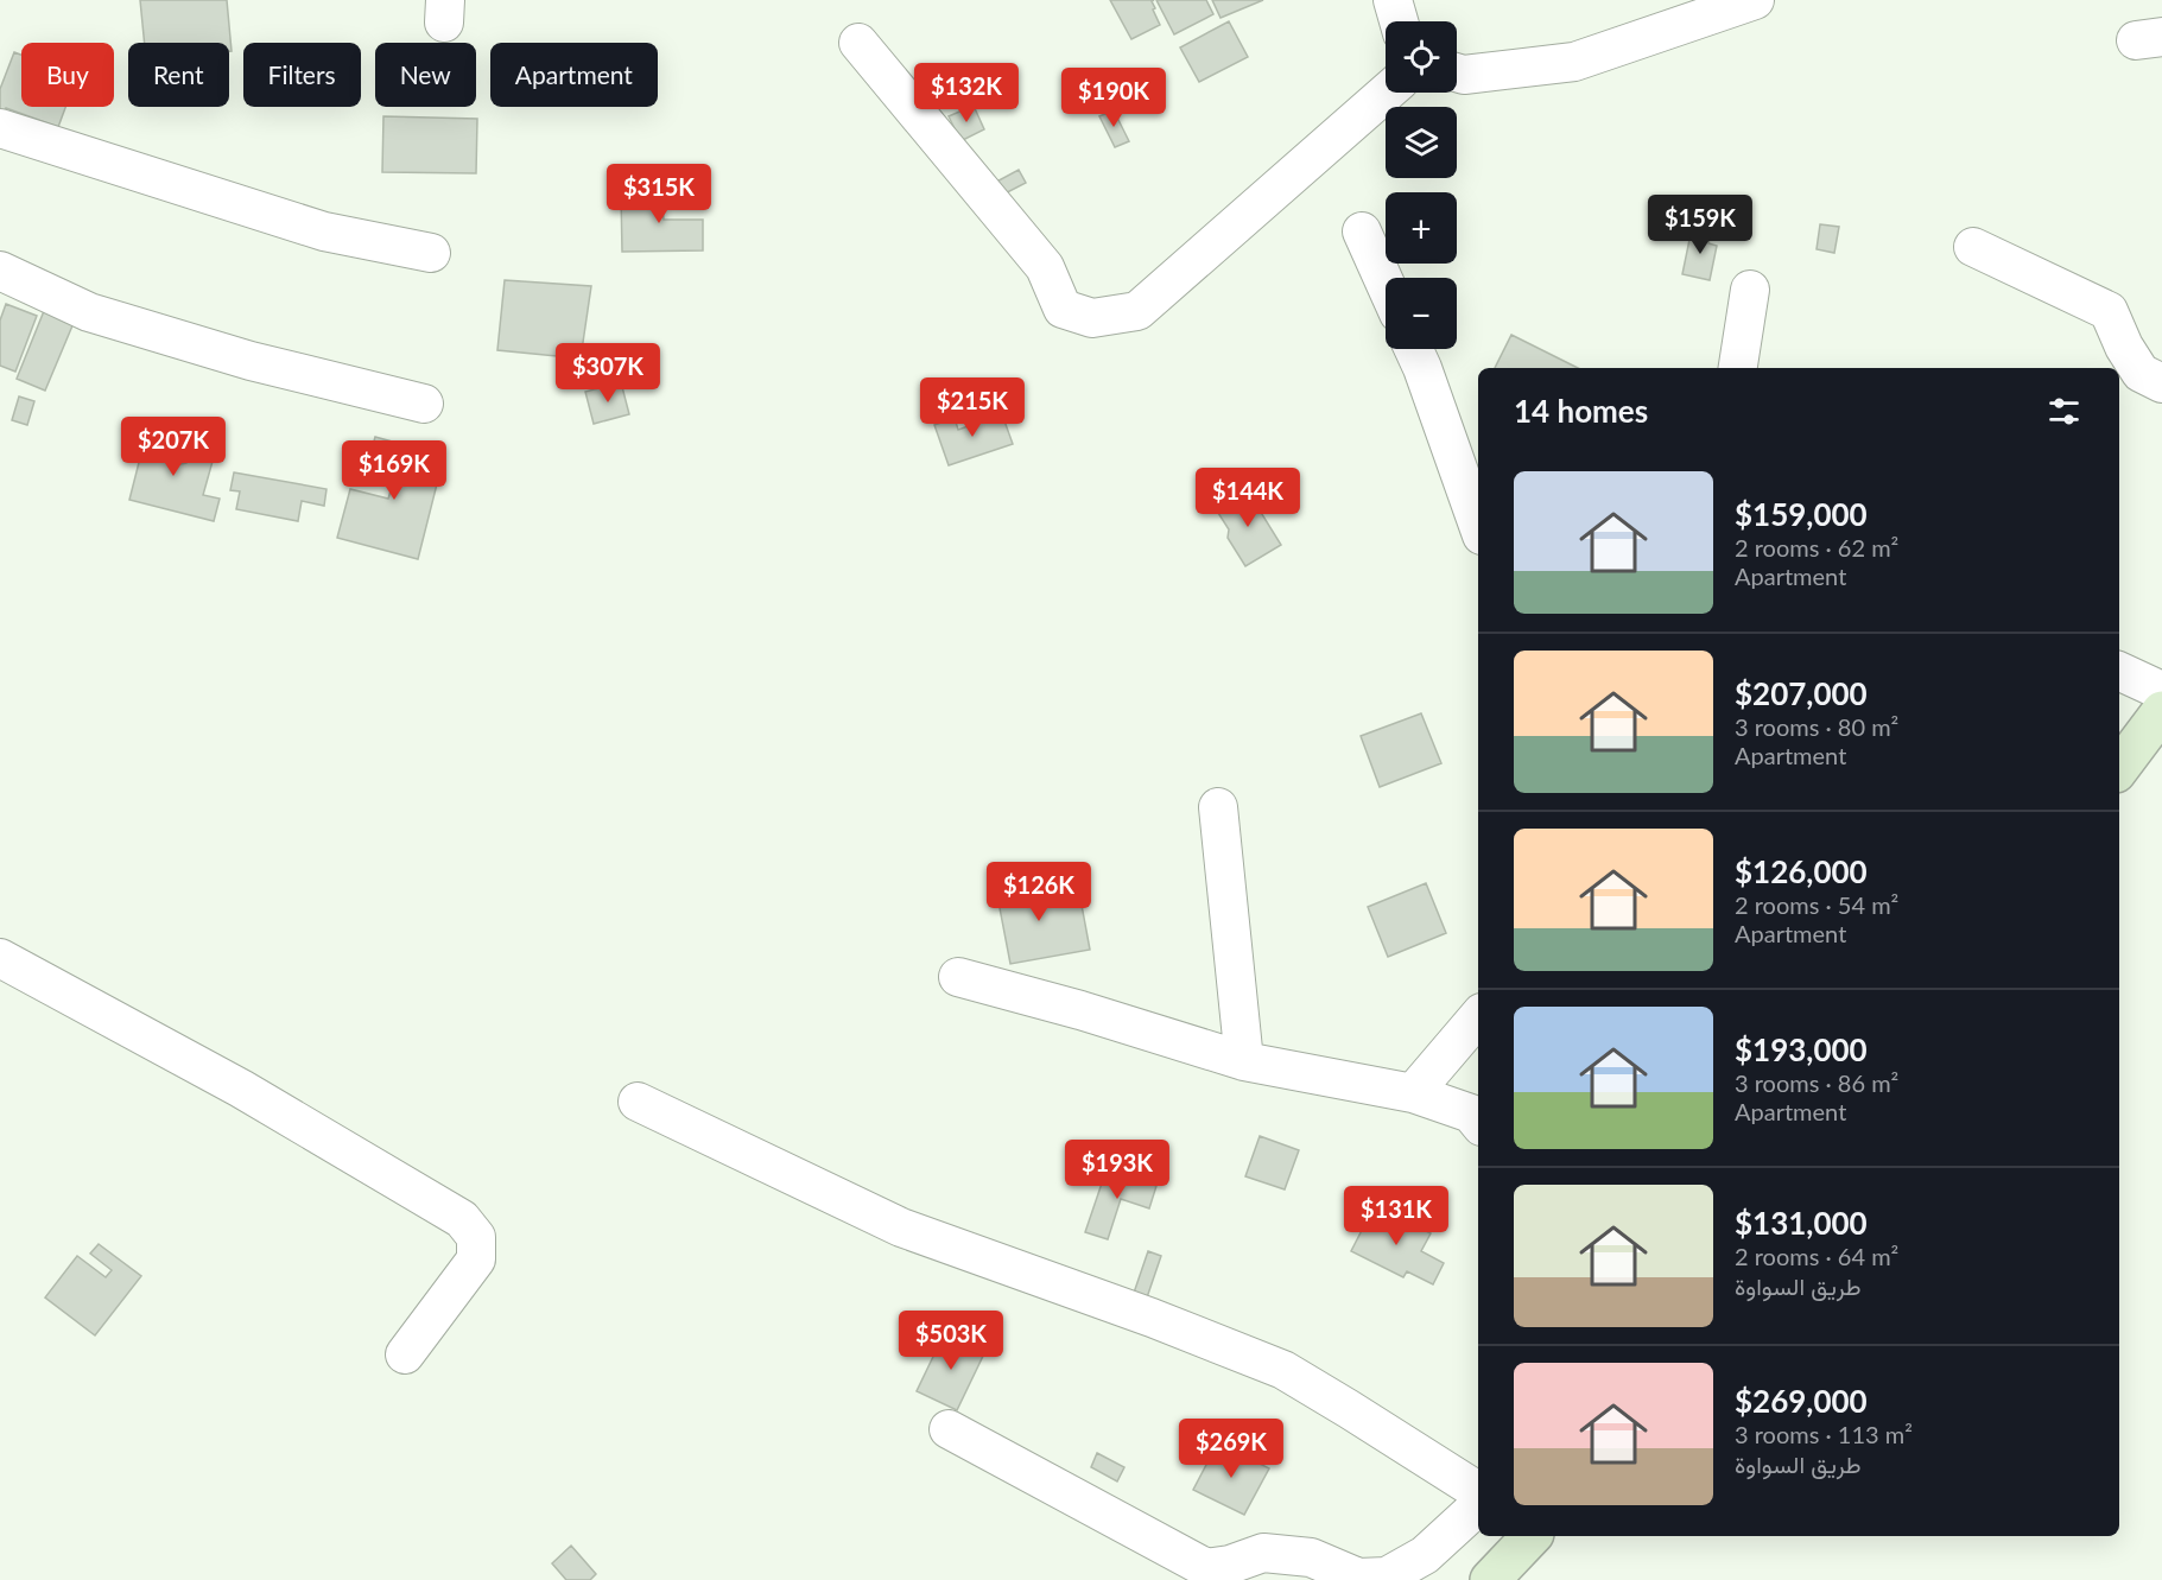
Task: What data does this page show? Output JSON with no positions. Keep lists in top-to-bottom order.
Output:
{
  "page": {
    "map_buttons": ["+", "−"],
    "chip": [
      "Buy",
      "Rent",
      "Filters",
      "New",
      "Apartment"
    ],
    "price": [
      "$132K",
      "$190K",
      "$315K",
      "$159K",
      "$307K",
      "$215K",
      "$207K",
      "$169K",
      "$144K",
      "$126K",
      "$193K",
      "$131K",
      "$503K",
      "$269K"
    ],
    "heading": "14 homes",
    "list": [
      {
        "name": "$159,000",
        "note": "2 rooms · 62 m² · Apartment"
      },
      {
        "name": "$207,000",
        "note": "3 rooms · 80 m² · Apartment"
      },
      {
        "name": "$126,000",
        "note": "2 rooms · 54 m² · Apartment"
      },
      {
        "name": "$193,000",
        "note": "3 rooms · 86 m² · Apartment"
      },
      {
        "name": "$131,000",
        "note": "2 rooms · 64 m² · طريق السواوة"
      },
      {
        "name": "$269,000",
        "note": "3 rooms · 113 m² · طريق السواوة"
      }
    ]
  }
}
